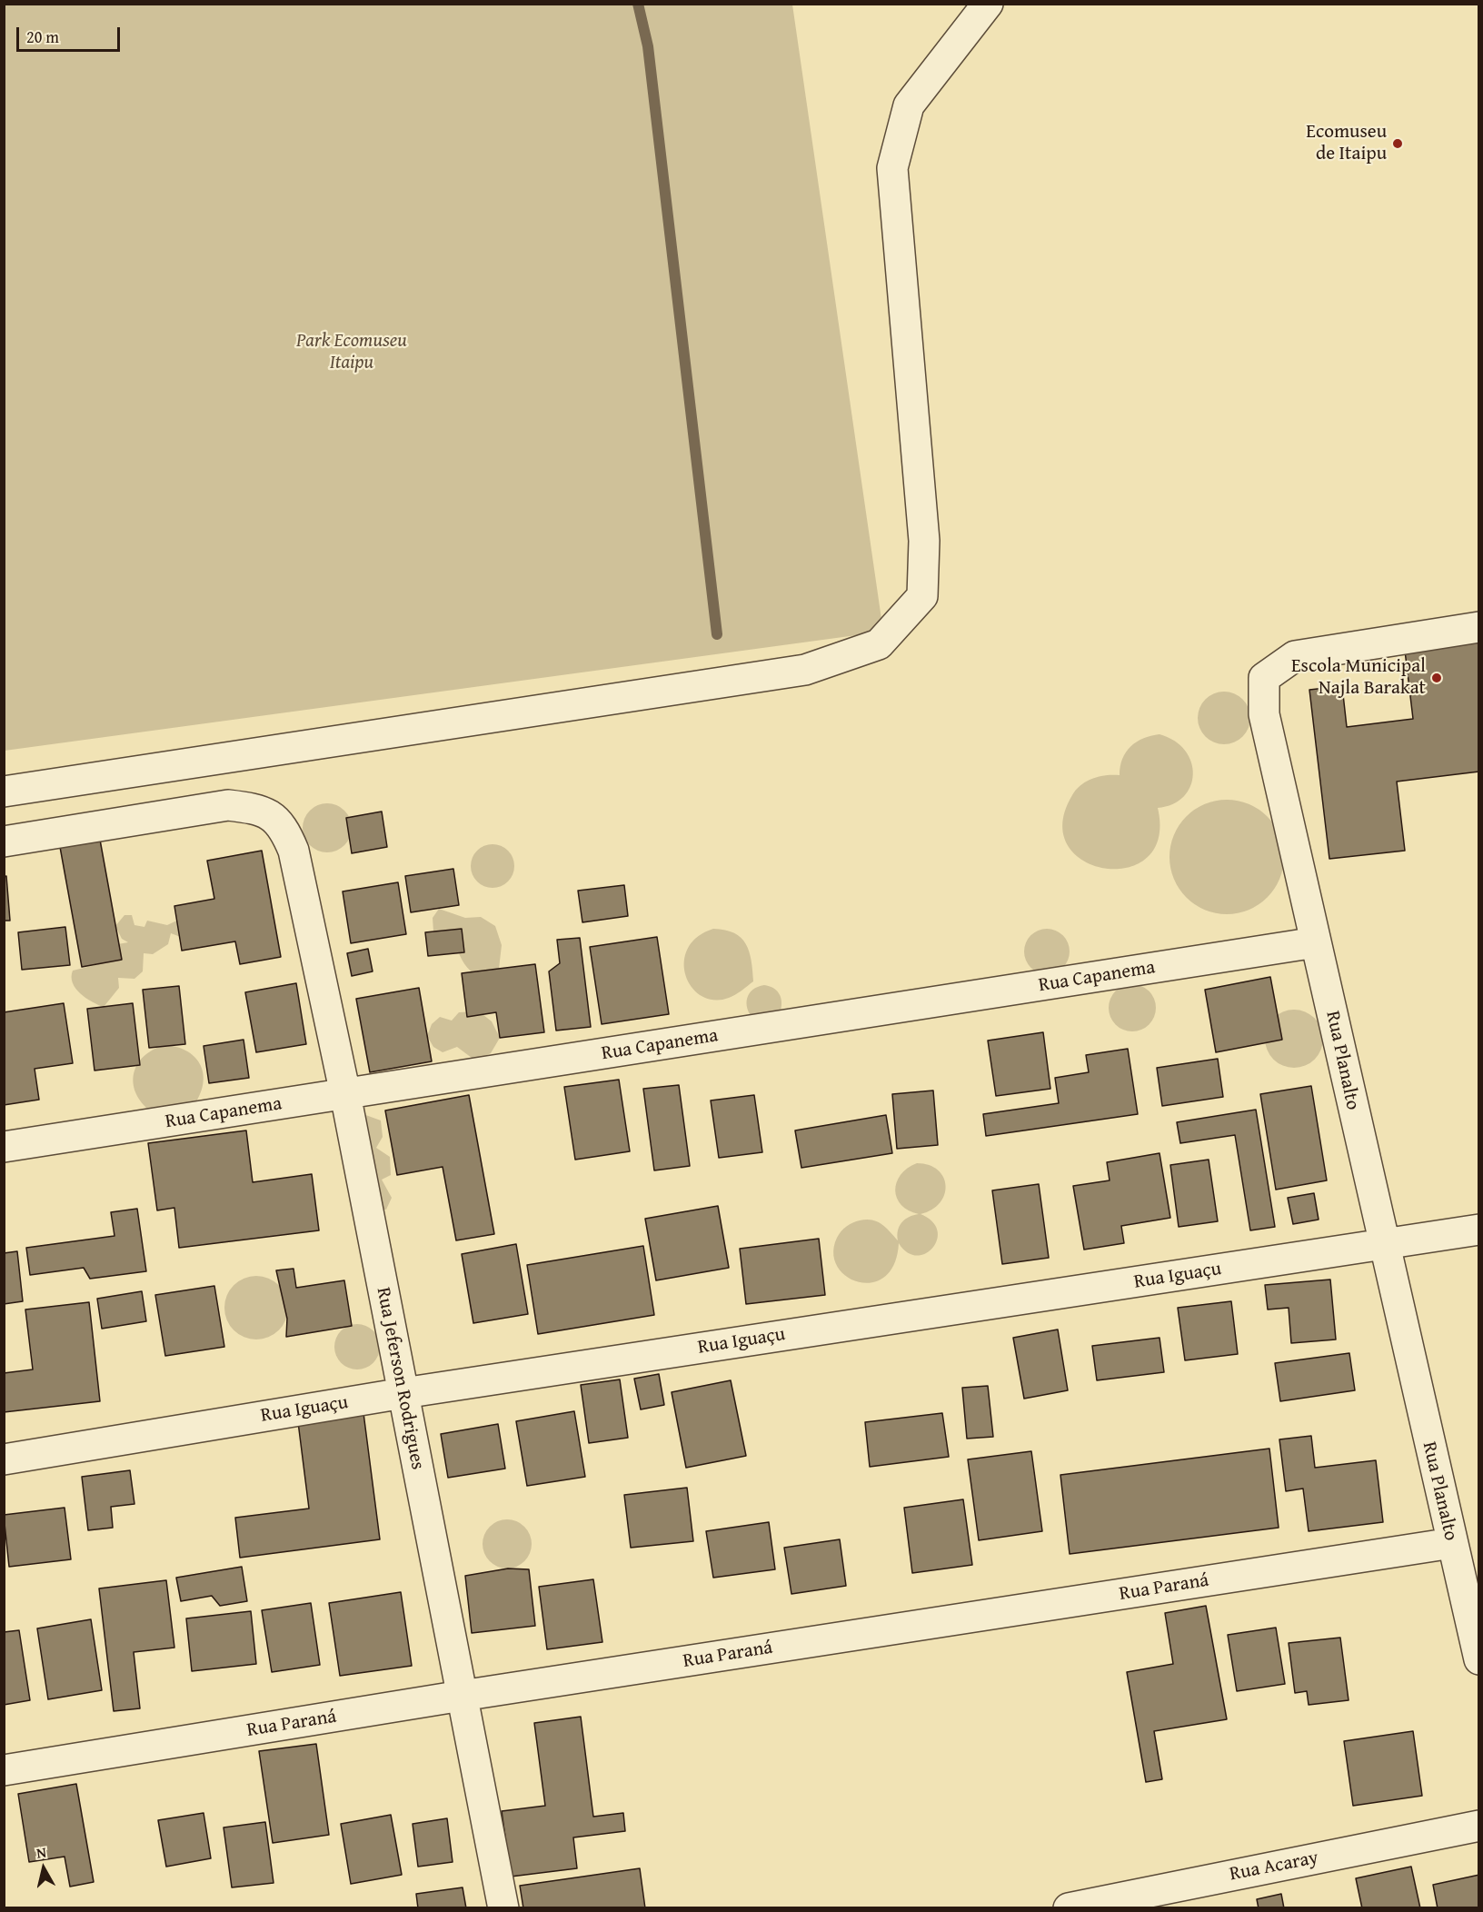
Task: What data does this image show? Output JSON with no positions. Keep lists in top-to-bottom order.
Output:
{
  "streets": {
    "street": [
      "Rua Capanema",
      "Rua Planalto",
      "Rua Iguaçu",
      "Rua Jeferson Rodrigues",
      "Rua Paraná",
      "Rua Acaray"
    ]
  },
  "crossings": [
    ["Rua Capanema", "Rua Planalto"],
    ["Rua Capanema", "Rua Jeferson Rodrigues"],
    ["Rua Planalto", "Rua Iguaçu"],
    ["Rua Planalto", "Rua Paraná"],
    ["Rua Iguaçu", "Rua Jeferson Rodrigues"],
    ["Rua Jeferson Rodrigues", "Rua Paraná"]
  ],
  "parks": ["Park Ecomuseu Itaipu"],
  "places": ["Ecomuseu de Itaipu", "Escola Municipal Najla Barakat"],
  "scale_bar": "20 m",
  "north": "top"
}
